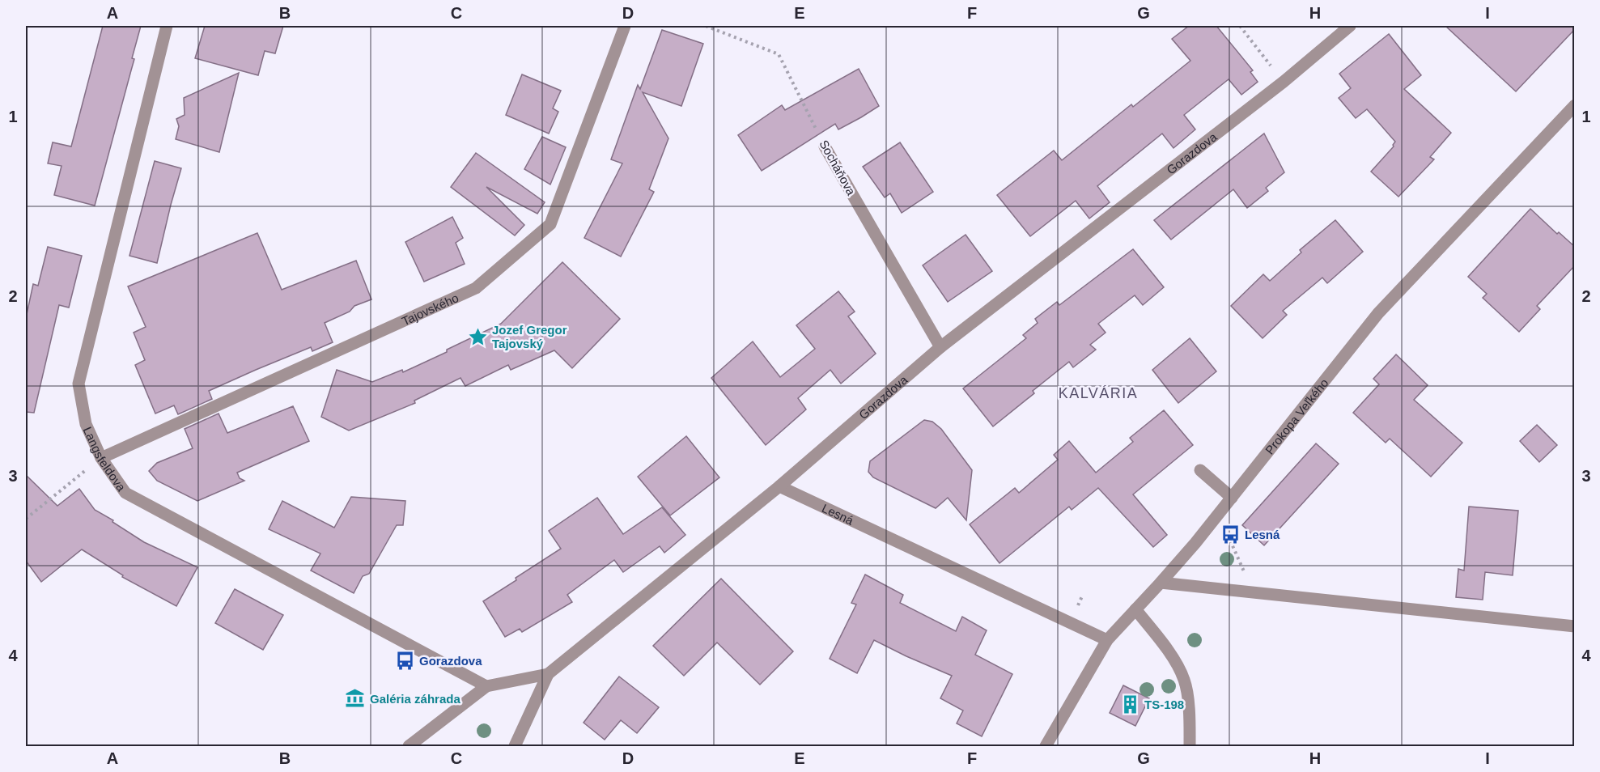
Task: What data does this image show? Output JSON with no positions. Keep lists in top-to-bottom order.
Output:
{
  "streets": {
    "street": [
      "Gorazdova",
      "Socháňova",
      "Tajovského",
      "Prokopa Veľkého",
      "Langsfeldova",
      "Lesná"
    ]
  },
  "crossings": [
    ["Gorazdova", "Socháňova"],
    ["Gorazdova", "Langsfeldova"],
    ["Gorazdova", "Lesná"],
    ["Tajovského", "Langsfeldova"],
    ["Prokopa Veľkého", "Lesná"]
  ],
  "districts": ["KALVÁRIA"],
  "places": {
    "place": ["Jozef Gregor Tajovský"],
    "bus stop": ["Lesná", "Gorazdova"],
    "museum": ["Galéria záhrada"],
    "building": ["TS-198"]
  },
  "grid": {
    "columns": [
      "A",
      "B",
      "C",
      "D",
      "E",
      "F",
      "G",
      "H",
      "I"
    ],
    "rows": [
      "1",
      "2",
      "3",
      "4"
    ]
  }
}
